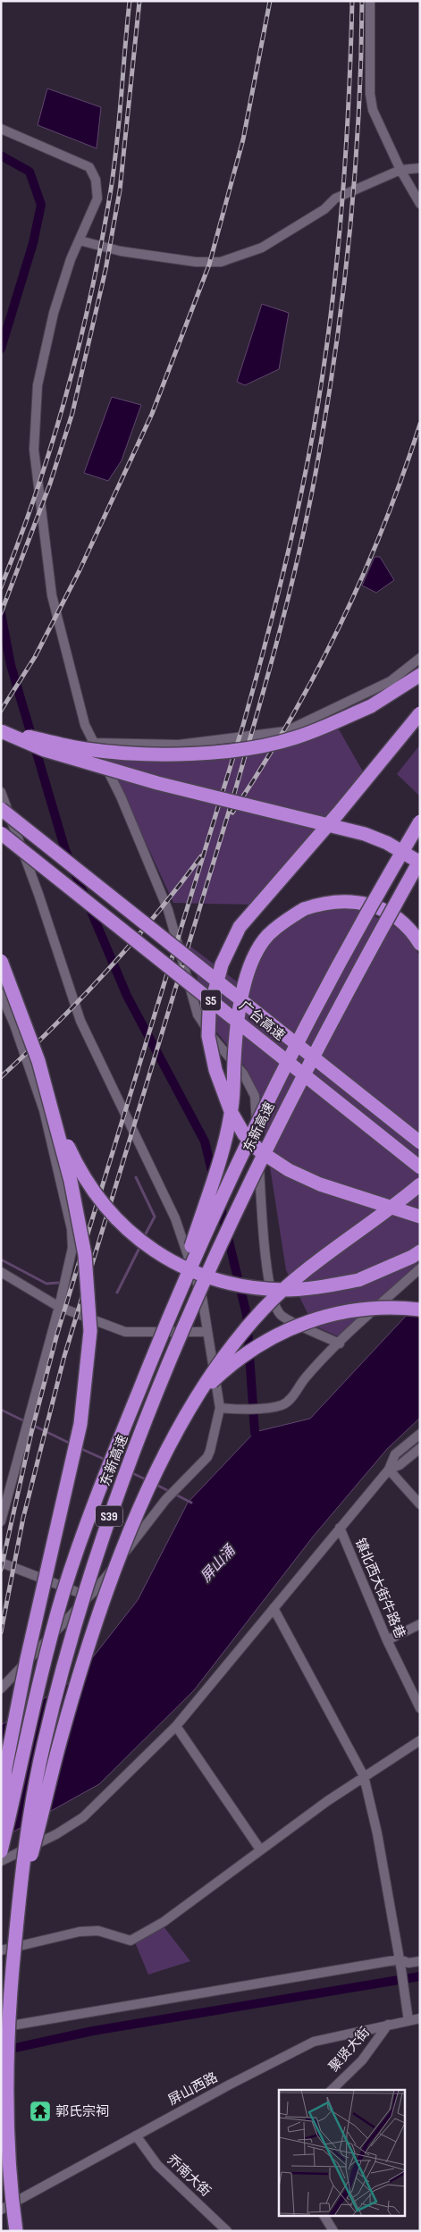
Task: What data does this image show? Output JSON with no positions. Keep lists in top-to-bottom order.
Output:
{
  "streets": {
    "highway": [
      "S5",
      "广台高速",
      "东新高速",
      "S39"
    ],
    "street": [
      "镇北西大街牛路巷",
      "聚贤大街",
      "屏山西路",
      "乔南大街"
    ]
  },
  "crossings": [
    ["聚贤大街", "屏山西路"],
    ["屏山西路", "乔南大街"]
  ],
  "water": ["屏山涌"],
  "places": {
    "temple": ["郭氏宗祠"]
  }
}
